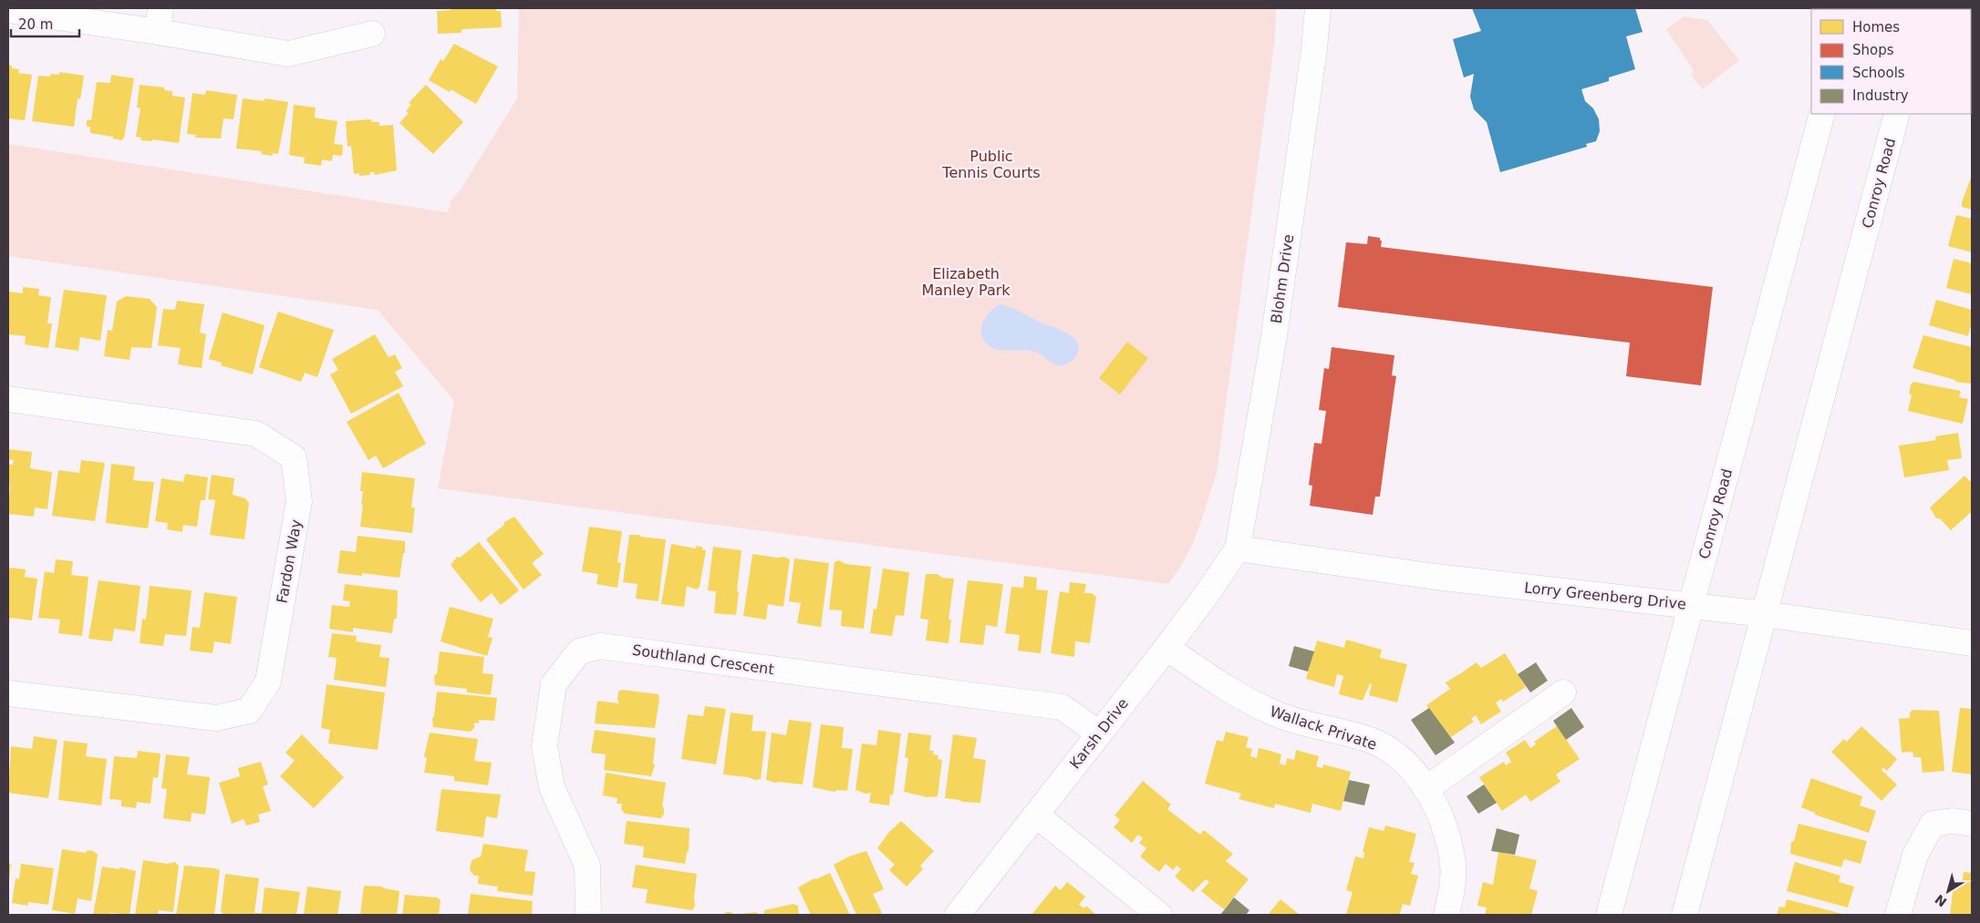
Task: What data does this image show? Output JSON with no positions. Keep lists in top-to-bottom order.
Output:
{
  "streets": {
    "street": [
      "Conroy Road",
      "Blohm Drive",
      "Fardon Way",
      "Lorry Greenberg Drive",
      "Southland Crescent",
      "Wallack Private",
      "Karsh Drive"
    ]
  },
  "crossings": [
    ["Conroy Road", "Lorry Greenberg Drive"],
    ["Blohm Drive", "Lorry Greenberg Drive"],
    ["Blohm Drive", "Karsh Drive"],
    ["Lorry Greenberg Drive", "Karsh Drive"],
    ["Southland Crescent", "Karsh Drive"],
    ["Wallack Private", "Karsh Drive"]
  ],
  "parks": ["Public Tennis Courts", "Elizabeth Manley Park"],
  "legend": [
    "Homes",
    "Shops",
    "Schools",
    "Industry"
  ],
  "scale_bar": "20 m",
  "north": "bottom left"
}
